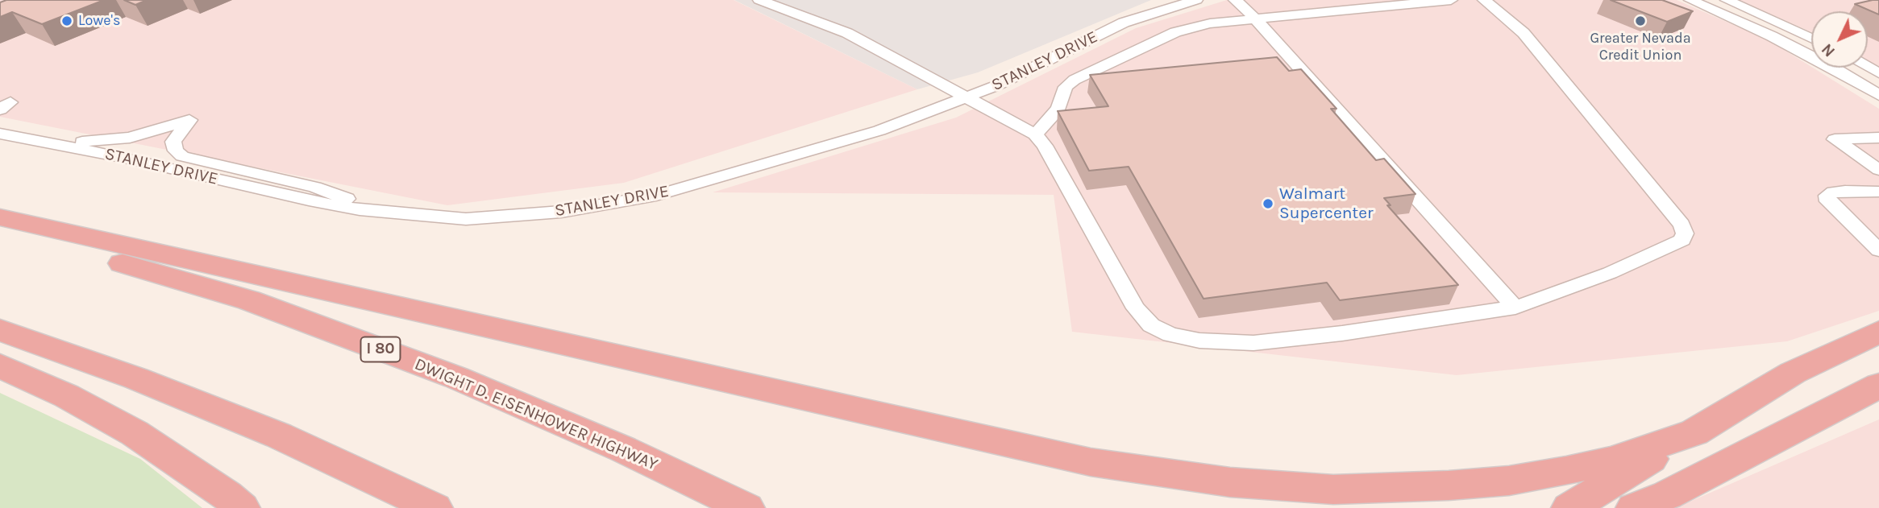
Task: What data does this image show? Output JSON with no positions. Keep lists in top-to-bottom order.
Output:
{
  "streets": {
    "highway": ["I 80", "DWIGHT D. EISENHOWER HIGHWAY"],
    "street": ["STANLEY DRIVE"]
  },
  "places": ["Lowe's", "Greater Nevada Credit Union", "Walmart Supercenter"],
  "north": "bottom left"
}
